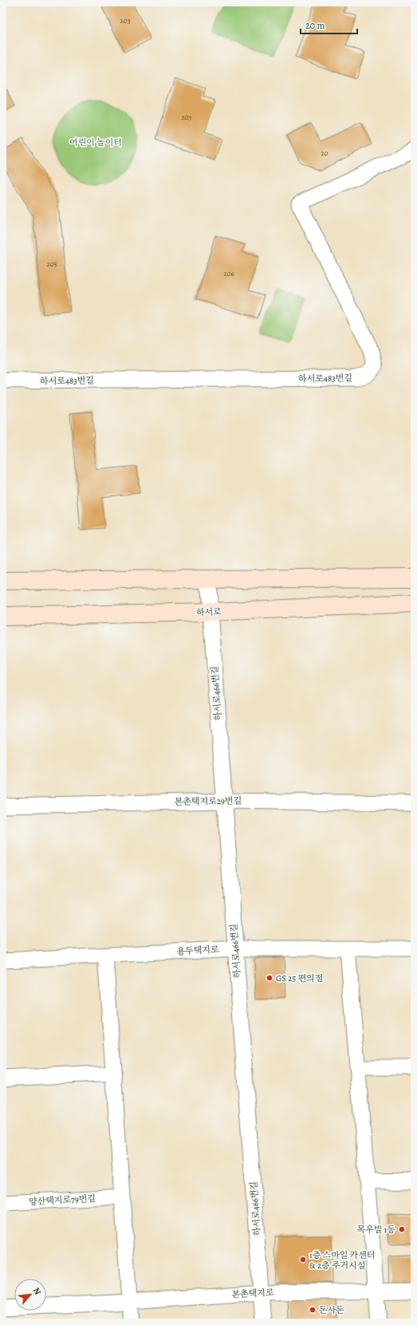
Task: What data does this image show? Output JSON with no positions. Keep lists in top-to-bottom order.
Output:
{
  "streets": {
    "main road": ["하서로"],
    "street": [
      "하서로483번길",
      "하서로466번길",
      "본촌택지로29번길",
      "용두택지로",
      "양산택지로79번길",
      "본촌택지로"
    ]
  },
  "crossings": [
    ["하서로", "하서로466번길"],
    ["하서로466번길", "본촌택지로29번길"],
    ["하서로466번길", "용두택지로"],
    ["하서로466번길", "본촌택지로"]
  ],
  "parks": ["어린이 놀이터"],
  "places": [
    "GS 25 편의점",
    "목우빌 1동",
    "1층 스마일 카센터 & 2층 주거시설",
    "돈사돈"
  ],
  "house_numbers": [
    "203",
    "207",
    "20",
    "205",
    "206"
  ],
  "scale_bar": "20 m",
  "north": "top right"
}
